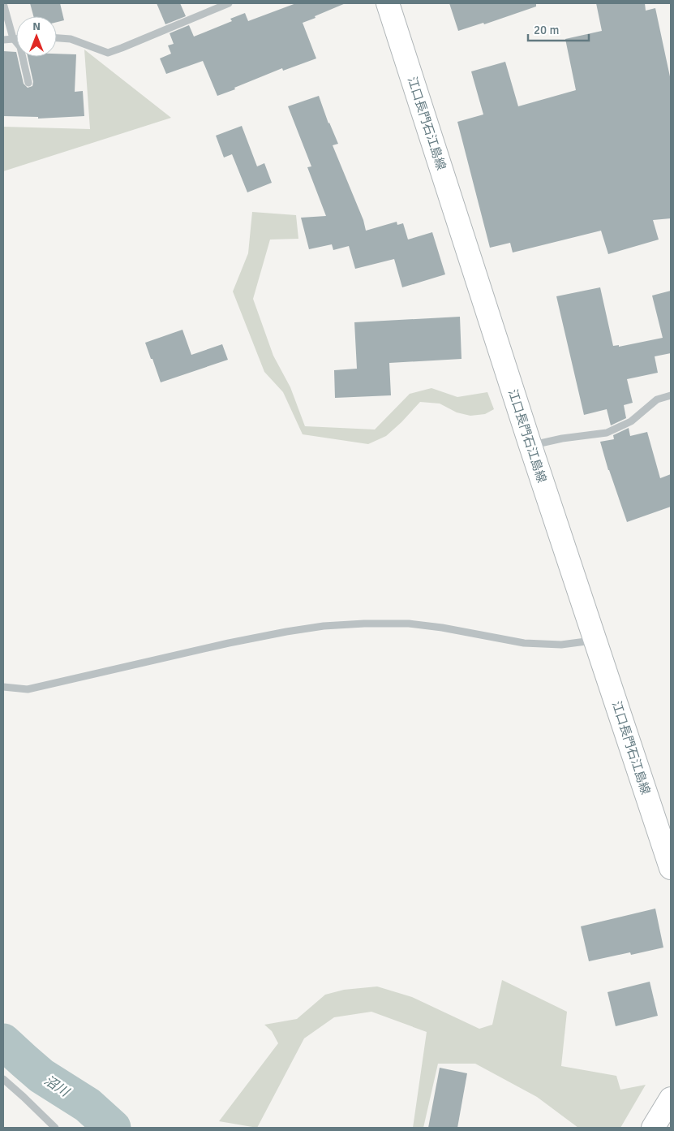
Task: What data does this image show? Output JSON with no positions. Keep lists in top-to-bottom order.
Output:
{
  "streets": {
    "main road": ["江口長門石江島線"]
  },
  "water": ["沼川"],
  "scale_bar": "20 m",
  "north": "top"
}
